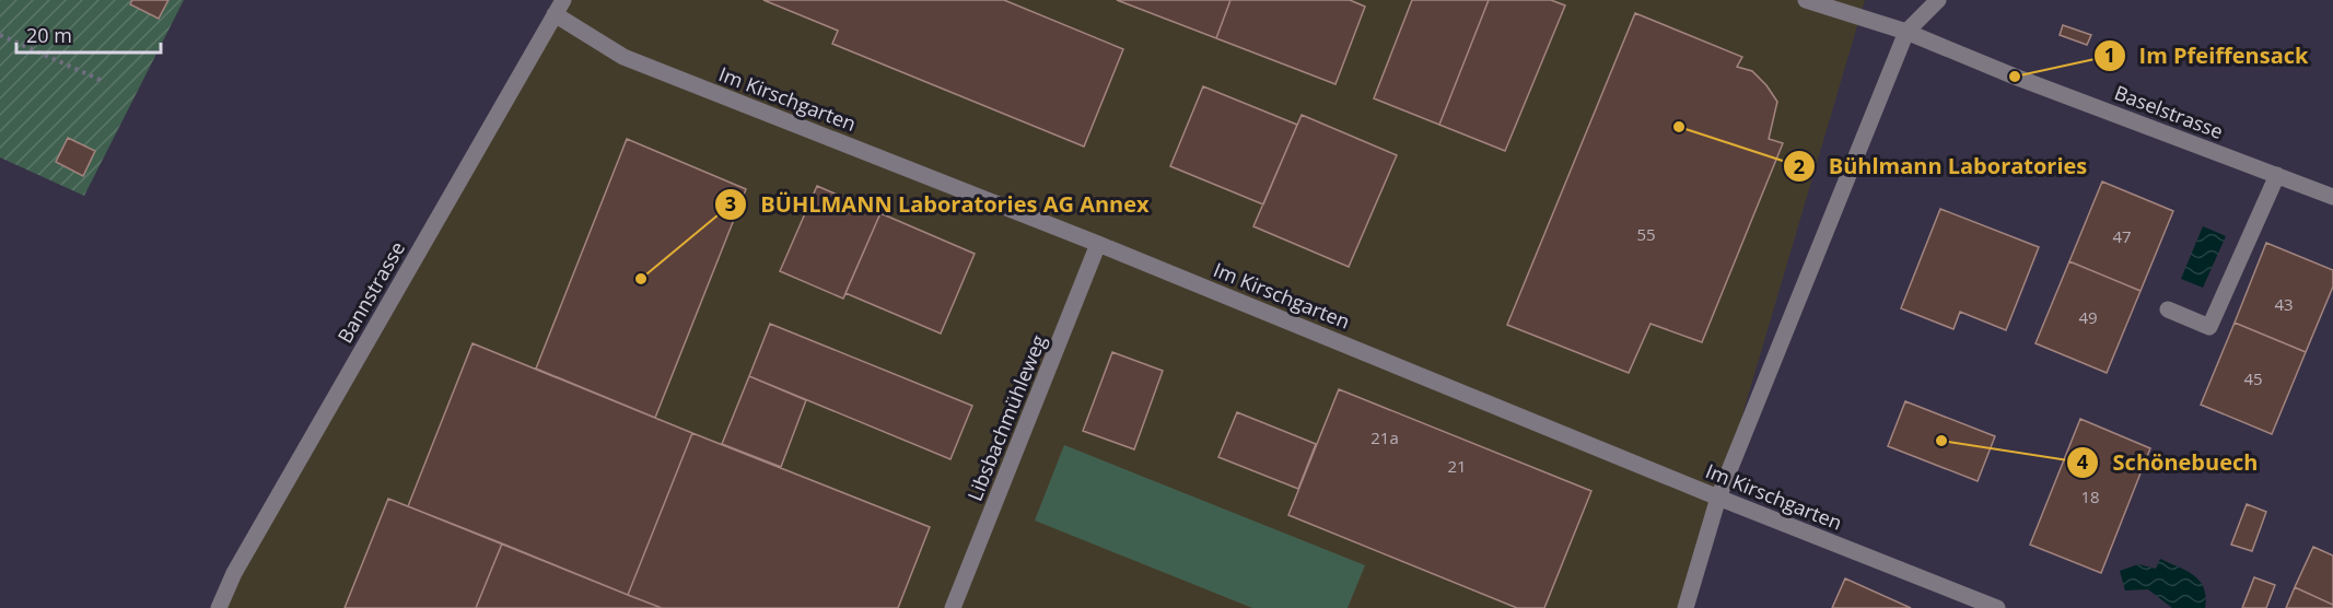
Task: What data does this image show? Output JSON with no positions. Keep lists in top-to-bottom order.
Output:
{
  "streets": {
    "street": [
      "Im Kirschgarten",
      "Baselstrasse",
      "Bannstrasse",
      "Libsbachmühleweg"
    ]
  },
  "crossings": [
    ["Im Kirschgarten", "Bannstrasse"],
    ["Im Kirschgarten", "Libsbachmühleweg"]
  ],
  "places": [
    "Im Pfeiffensack",
    "Bühlmann Laboratories",
    "BÜHLMANN Laboratories AG Annex",
    "Schönebuech"
  ],
  "house_numbers": [
    "55",
    "47",
    "43",
    "49",
    "45",
    "21a",
    "21",
    "18"
  ],
  "scale_bar": "20 m"
}
